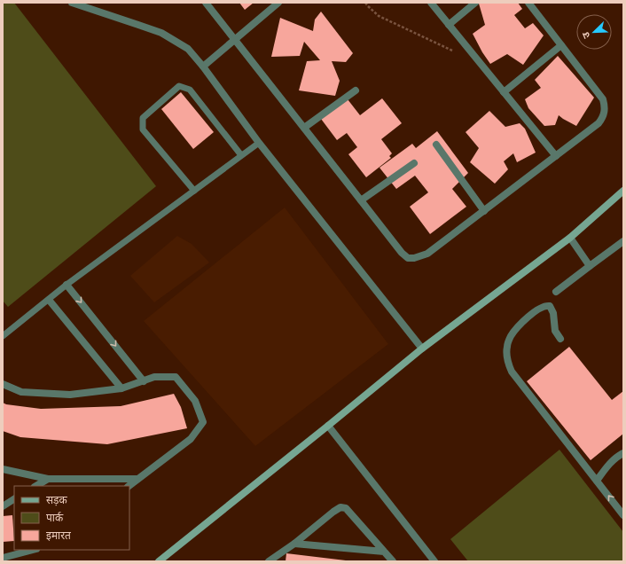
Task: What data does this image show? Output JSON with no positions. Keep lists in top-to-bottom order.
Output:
{
  "legend": ["सड़क", "पार्क", "इमारत"],
  "north": "bottom left"
}
